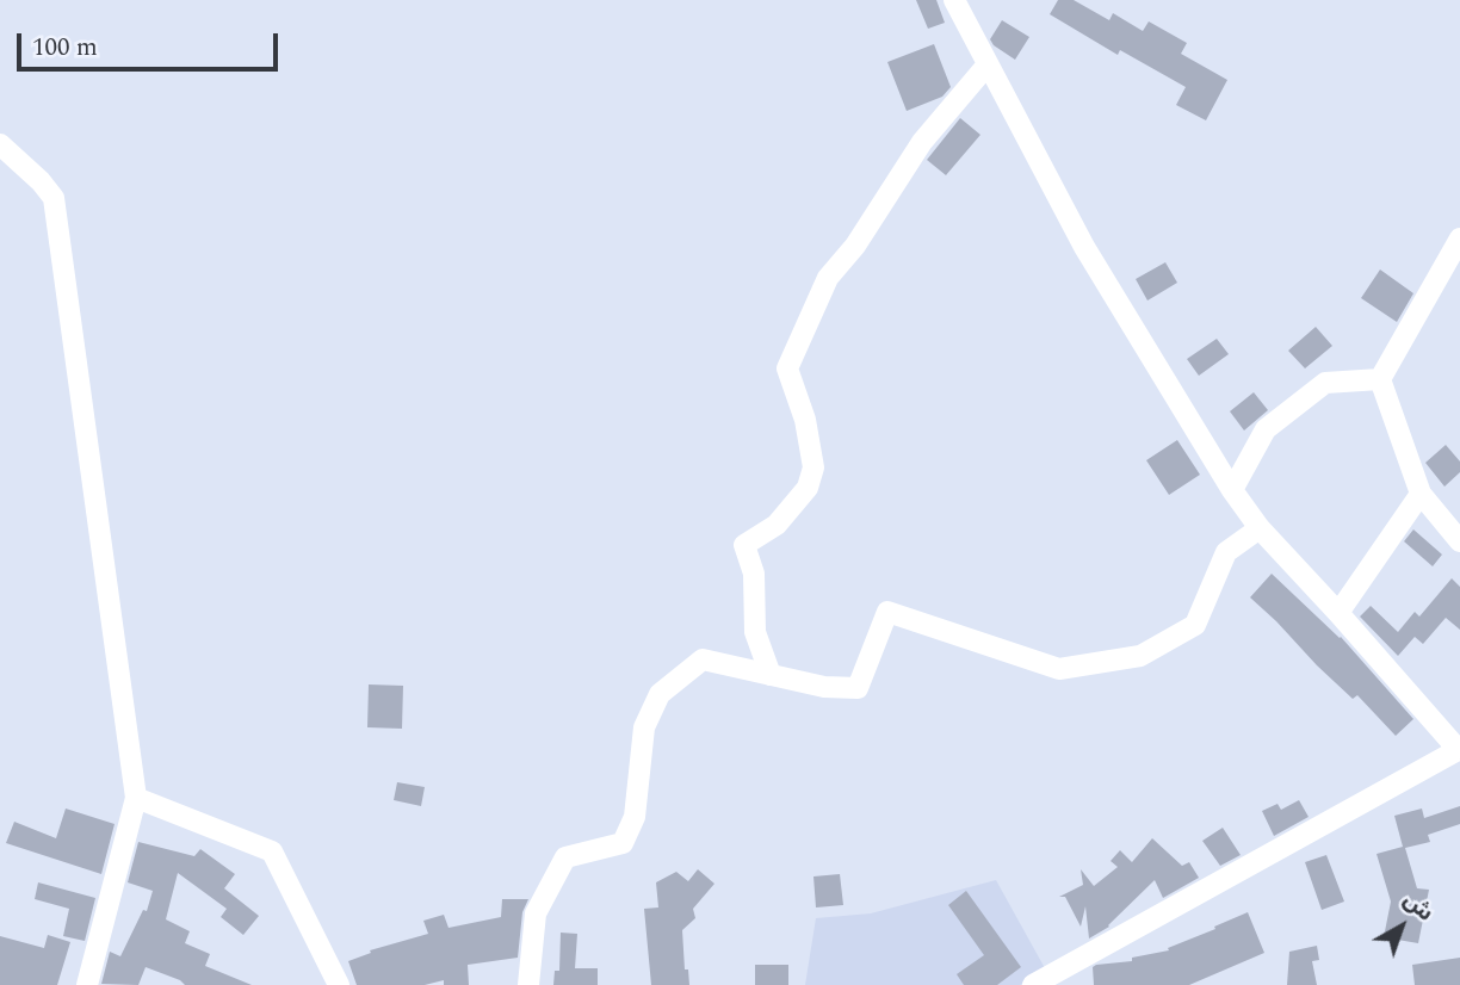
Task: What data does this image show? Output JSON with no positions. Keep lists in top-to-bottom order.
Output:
{
  "scale_bar": "100 m",
  "north": "top right"
}
